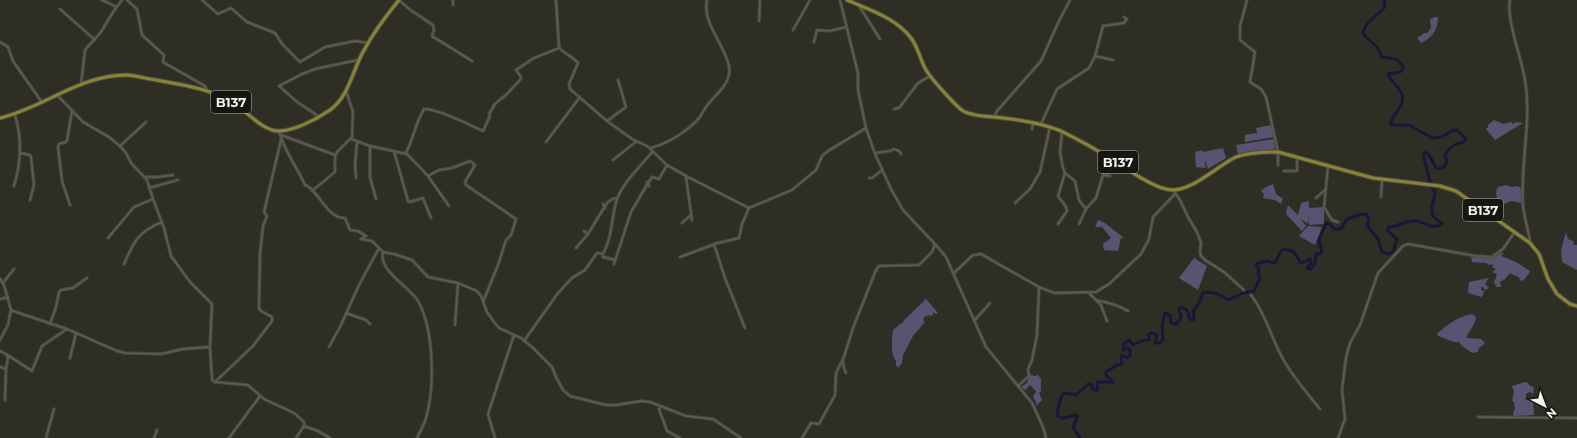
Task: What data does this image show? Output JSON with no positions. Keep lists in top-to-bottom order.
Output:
{
  "streets": {
    "main road": ["B137"]
  },
  "north": "bottom right"
}
